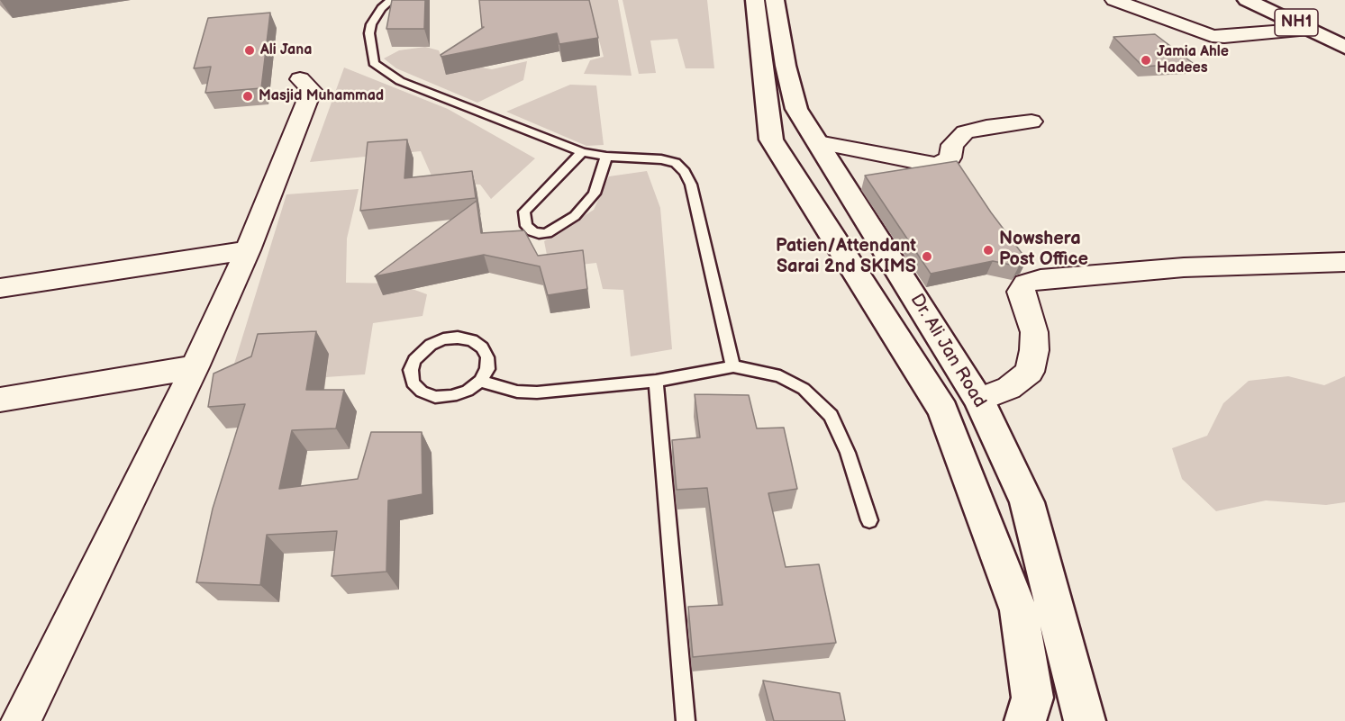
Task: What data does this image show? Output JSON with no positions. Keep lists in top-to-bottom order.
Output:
{
  "streets": {
    "main road": ["NH1", "Dr. Ali Jan Road"]
  },
  "places": [
    "Ali Jana",
    "Jamia Ahle Hadees",
    "Masjid Muhammad",
    "Nowshera Post Office",
    "Patien/Attendant Sarai 2nd SKIMS"
  ]
}
